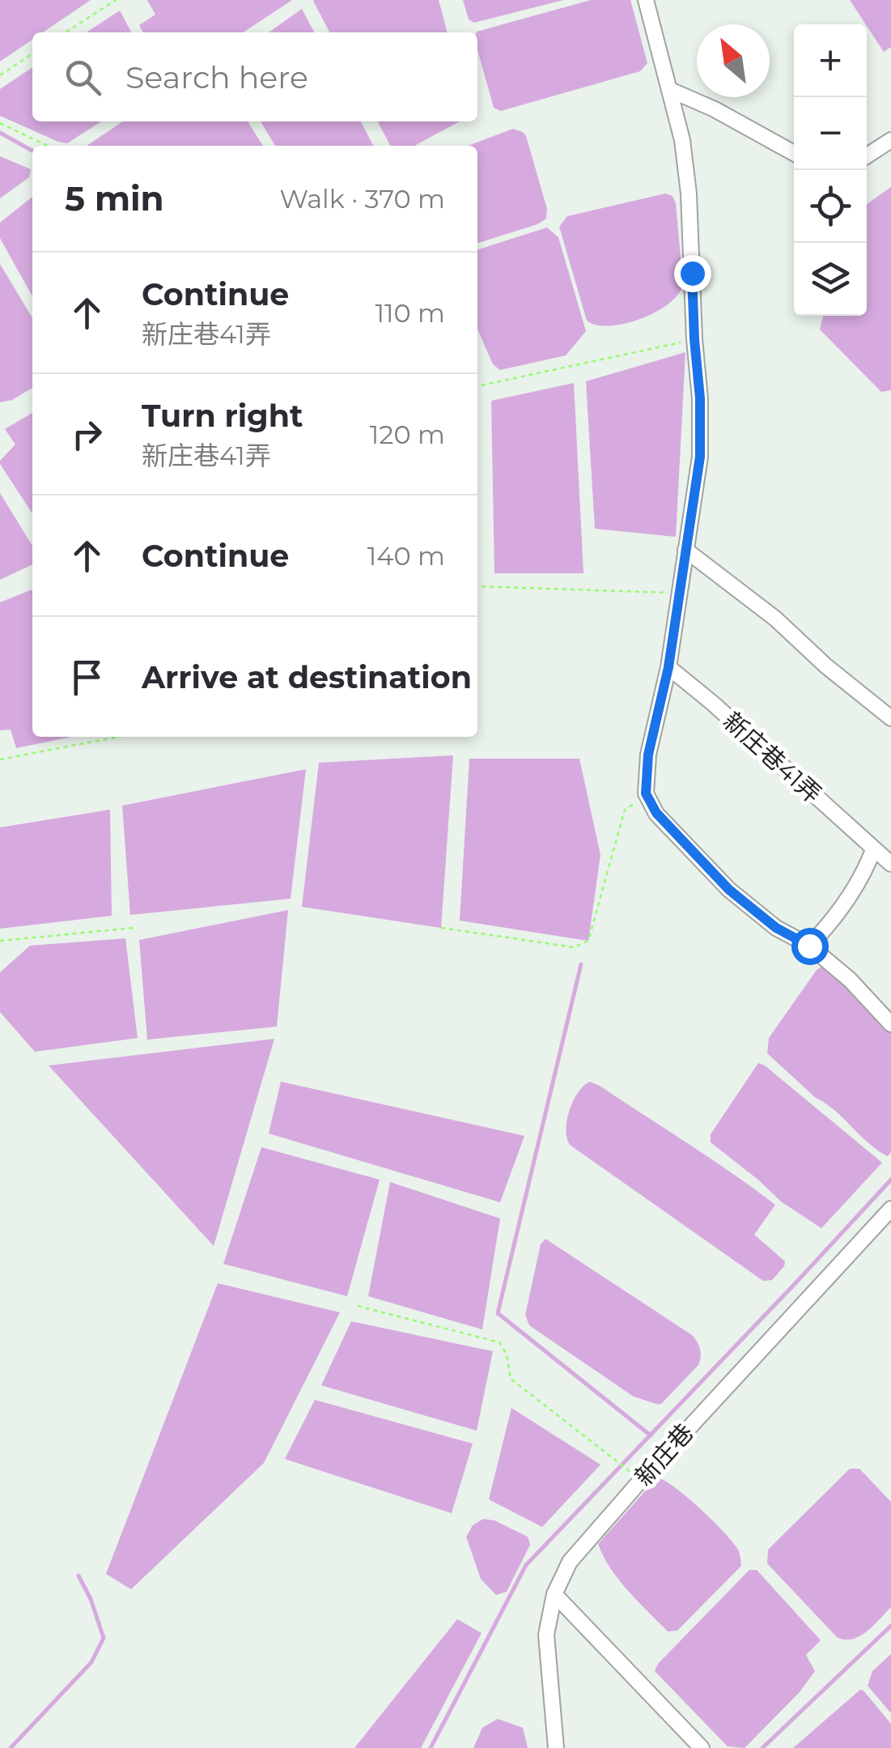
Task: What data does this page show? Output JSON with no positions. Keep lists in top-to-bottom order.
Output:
{
  "streets": {
    "street": ["新庄巷41弄", "新庄巷"]
  },
  "north": "top left",
  "page": {
    "map_buttons": ["+", "−"],
    "search": "Search here",
    "heading": ["5 min", "Walk · 370 m"],
    "list": [
      ["Continue", "新庄巷41弄", "110 m"],
      ["Turn right", "新庄巷41弄", "120 m"],
      ["Continue", "140 m"],
      "Arrive at destination"
    ]
  }
}
